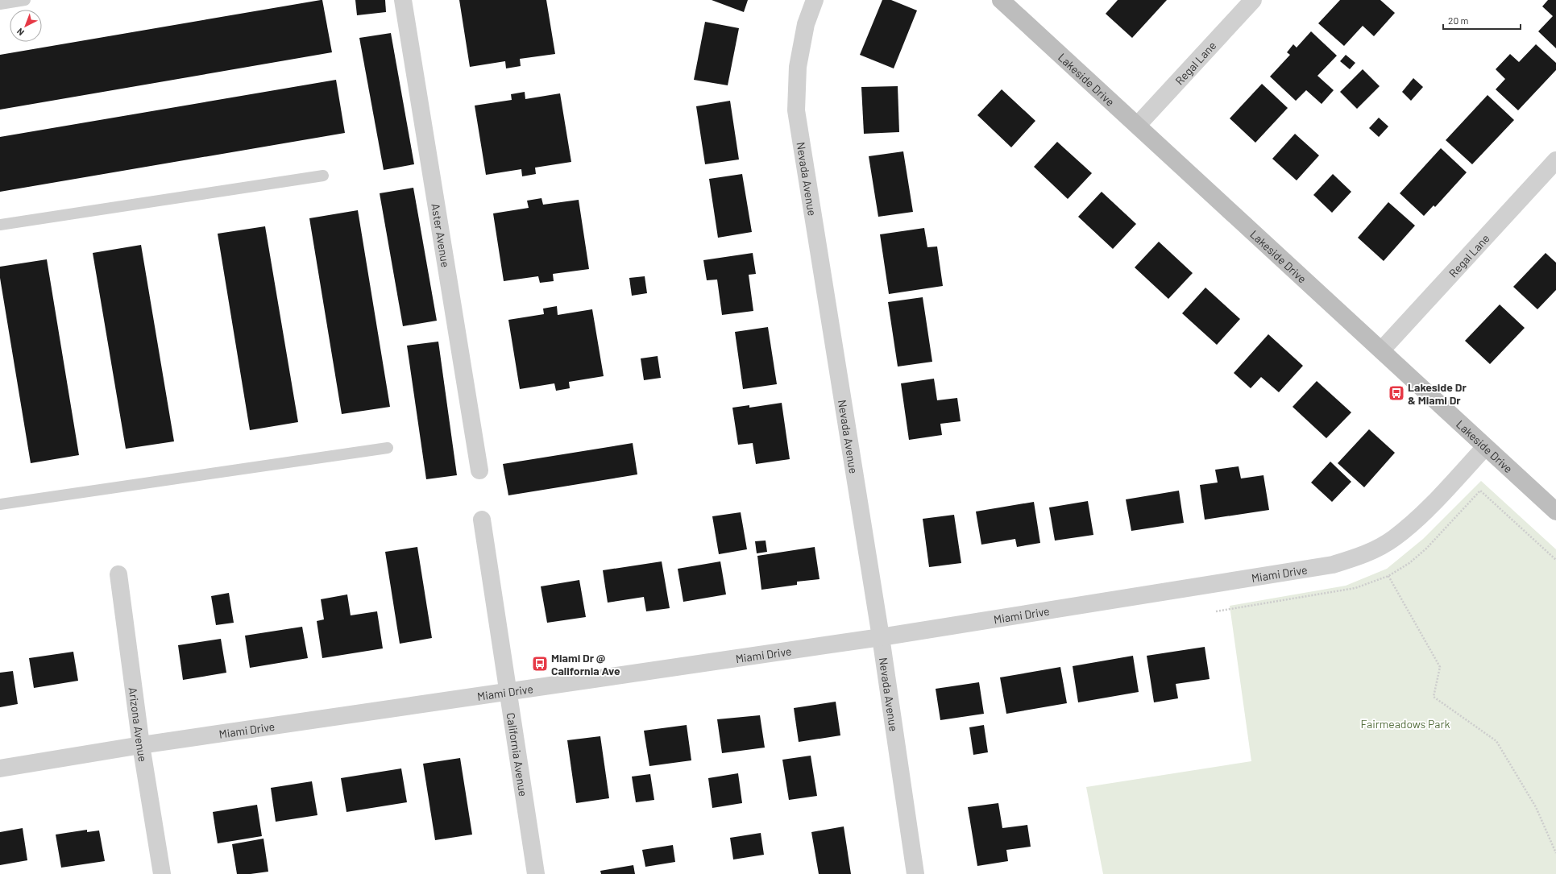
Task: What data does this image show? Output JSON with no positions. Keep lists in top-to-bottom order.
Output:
{
  "streets": {
    "street": [
      "Regal Lane",
      "Lakeside Drive",
      "Nevada Avenue",
      "Aster Avenue",
      "Miami Drive",
      "Arizona Avenue",
      "California Avenue"
    ]
  },
  "crossings": [
    ["Regal Lane", "Lakeside Drive"],
    ["Lakeside Drive", "Miami Drive"],
    ["Nevada Avenue", "Miami Drive"],
    ["Miami Drive", "Arizona Avenue"],
    ["Miami Drive", "California Avenue"]
  ],
  "parks": ["Fairmeadows Park"],
  "places": {
    "bus stop": ["Lakeside Dr & Miami Dr", "Miami Dr @ California Ave"]
  },
  "scale_bar": "20 m",
  "north": "bottom left"
}
